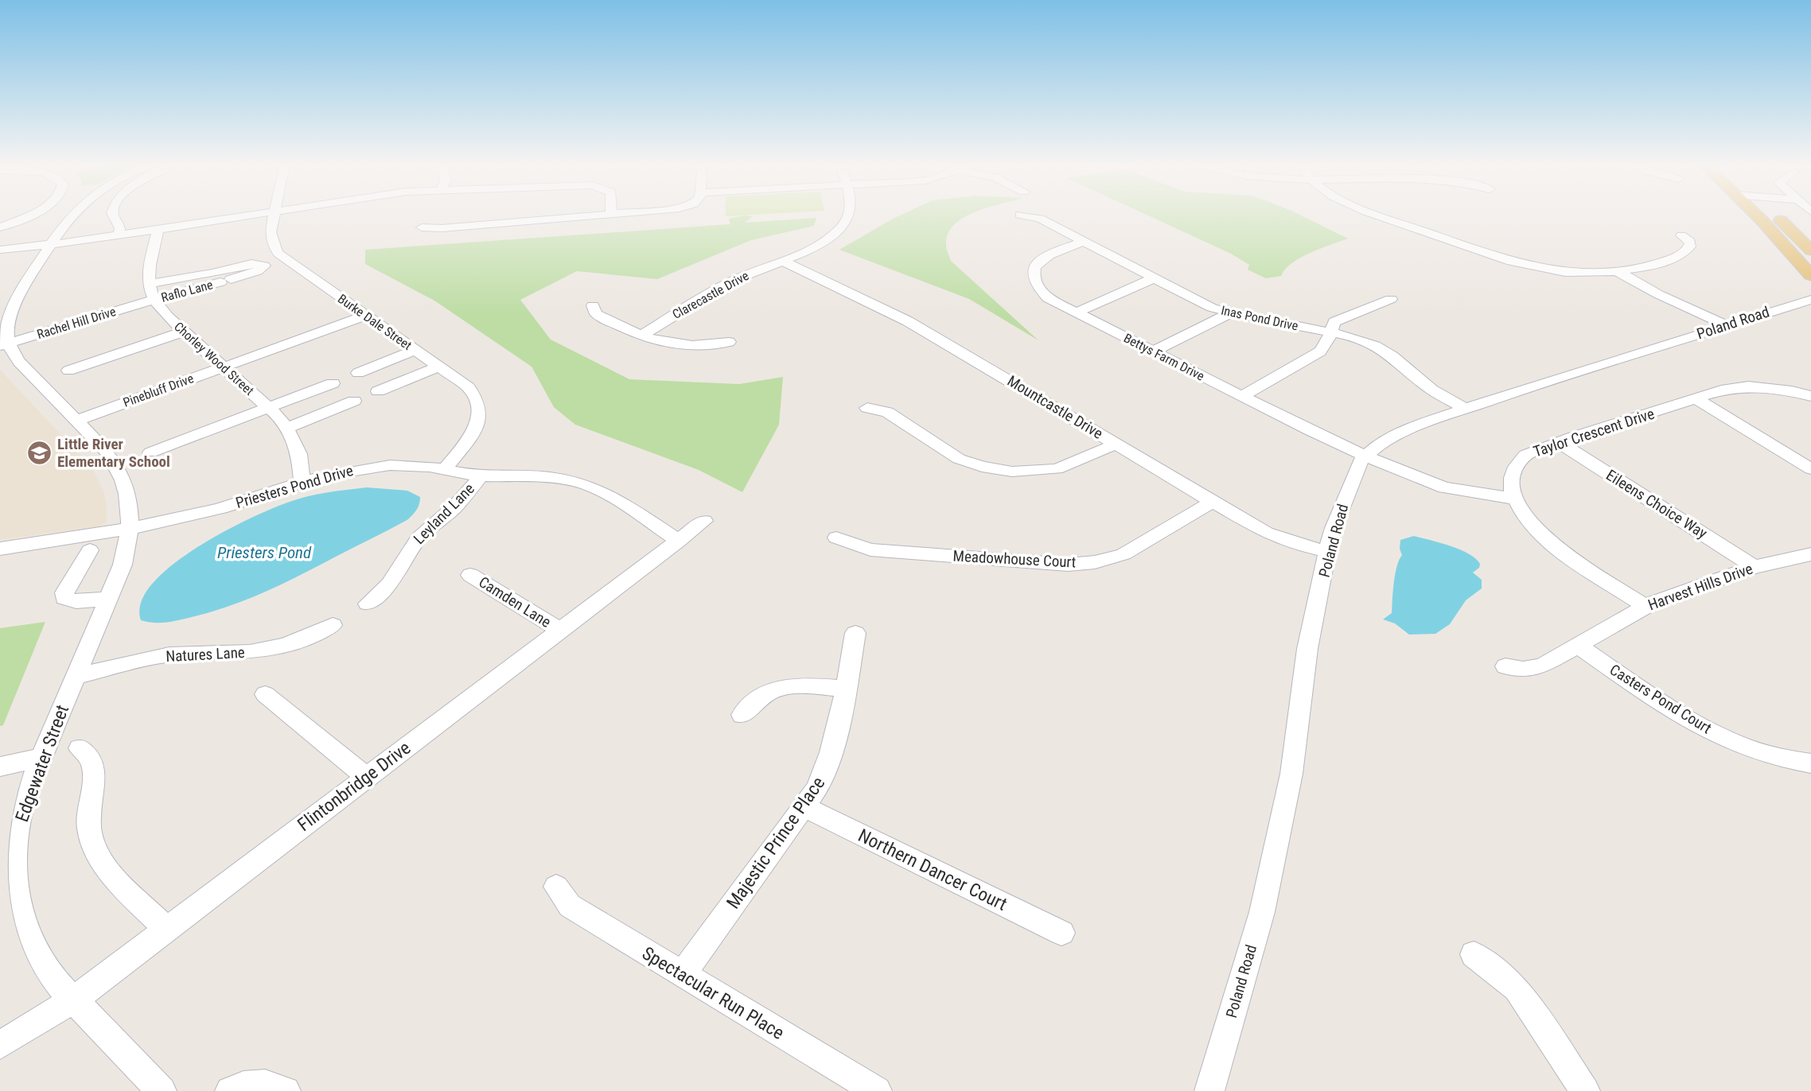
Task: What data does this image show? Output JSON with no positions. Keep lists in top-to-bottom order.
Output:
{
  "streets": {
    "street": [
      "Raflo Lane",
      "Clarecastle Drive",
      "Inas Pond Drive",
      "Burke Dale Street",
      "Rachel Hill Drive",
      "Poland Road",
      "Bettys Farm Drive",
      "Chorley Wood Street",
      "Pinebluff Drive",
      "Mountcastle Drive",
      "Taylor Crescent Drive",
      "Priesters Pond Drive",
      "Eileens Choice Way",
      "Leyland Lane",
      "Meadowhouse Court",
      "Harvest Hills Drive",
      "Camden Lane",
      "Natures Lane",
      "Casters Pond Court",
      "Edgewater Street",
      "Flintonbridge Drive",
      "Majestic Prince Place",
      "Northern Dancer Court",
      "Spectacular Run Place"
    ]
  },
  "crossings": [
    ["Raflo Lane", "Burke Dale Street"],
    ["Raflo Lane", "Rachel Hill Drive"],
    ["Raflo Lane", "Chorley Wood Street"],
    ["Clarecastle Drive", "Mountcastle Drive"],
    ["Inas Pond Drive", "Poland Road"],
    ["Inas Pond Drive", "Bettys Farm Drive"],
    ["Burke Dale Street", "Pinebluff Drive"],
    ["Burke Dale Street", "Priesters Pond Drive"],
    ["Rachel Hill Drive", "Chorley Wood Street"],
    ["Rachel Hill Drive", "Edgewater Street"],
    ["Poland Road", "Bettys Farm Drive"],
    ["Poland Road", "Mountcastle Drive"],
    ["Bettys Farm Drive", "Taylor Crescent Drive"],
    ["Chorley Wood Street", "Pinebluff Drive"],
    ["Chorley Wood Street", "Priesters Pond Drive"],
    ["Pinebluff Drive", "Edgewater Street"],
    ["Mountcastle Drive", "Meadowhouse Court"],
    ["Taylor Crescent Drive", "Eileens Choice Way"],
    ["Priesters Pond Drive", "Leyland Lane"],
    ["Priesters Pond Drive", "Edgewater Street"],
    ["Priesters Pond Drive", "Flintonbridge Drive"],
    ["Eileens Choice Way", "Harvest Hills Drive"],
    ["Harvest Hills Drive", "Casters Pond Court"],
    ["Camden Lane", "Flintonbridge Drive"],
    ["Natures Lane", "Edgewater Street"],
    ["Edgewater Street", "Flintonbridge Drive"],
    ["Majestic Prince Place", "Northern Dancer Court"],
    ["Majestic Prince Place", "Spectacular Run Place"]
  ],
  "water": ["Priesters Pond"],
  "places": {
    "school or university": ["Little River Elementary School"]
  }
}
